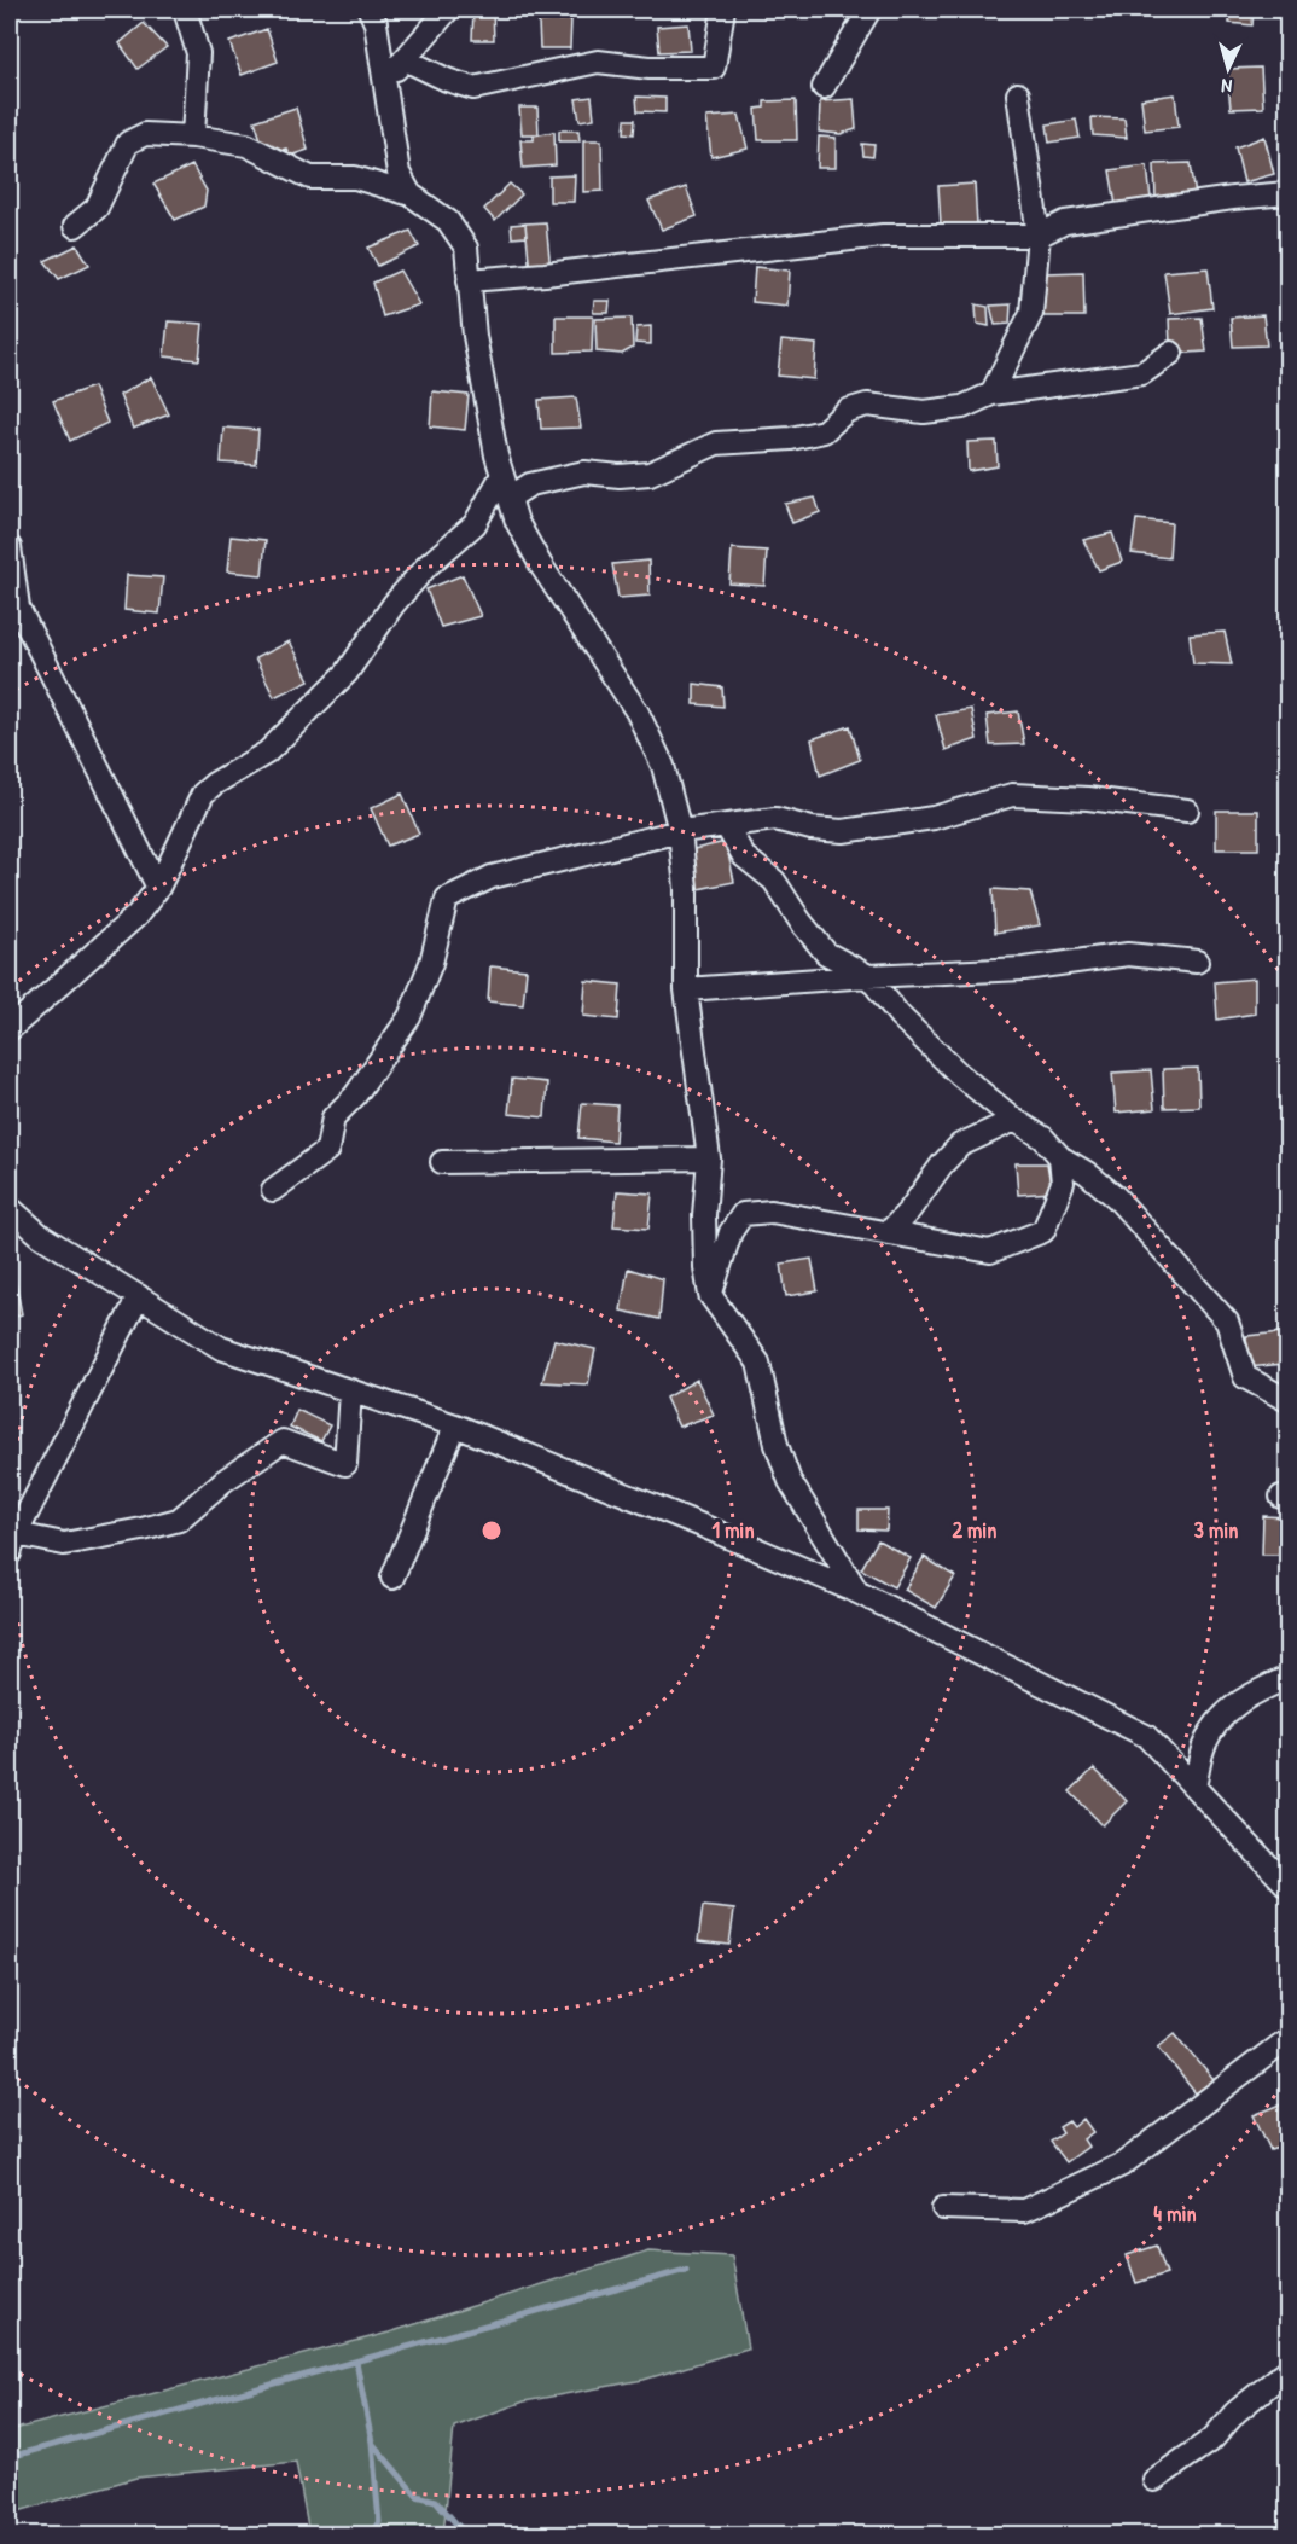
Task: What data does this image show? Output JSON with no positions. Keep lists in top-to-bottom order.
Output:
{
  "north": "bottom",
  "rings": [
    "1 min",
    "2 min",
    "3 min",
    "4 min"
  ]
}
